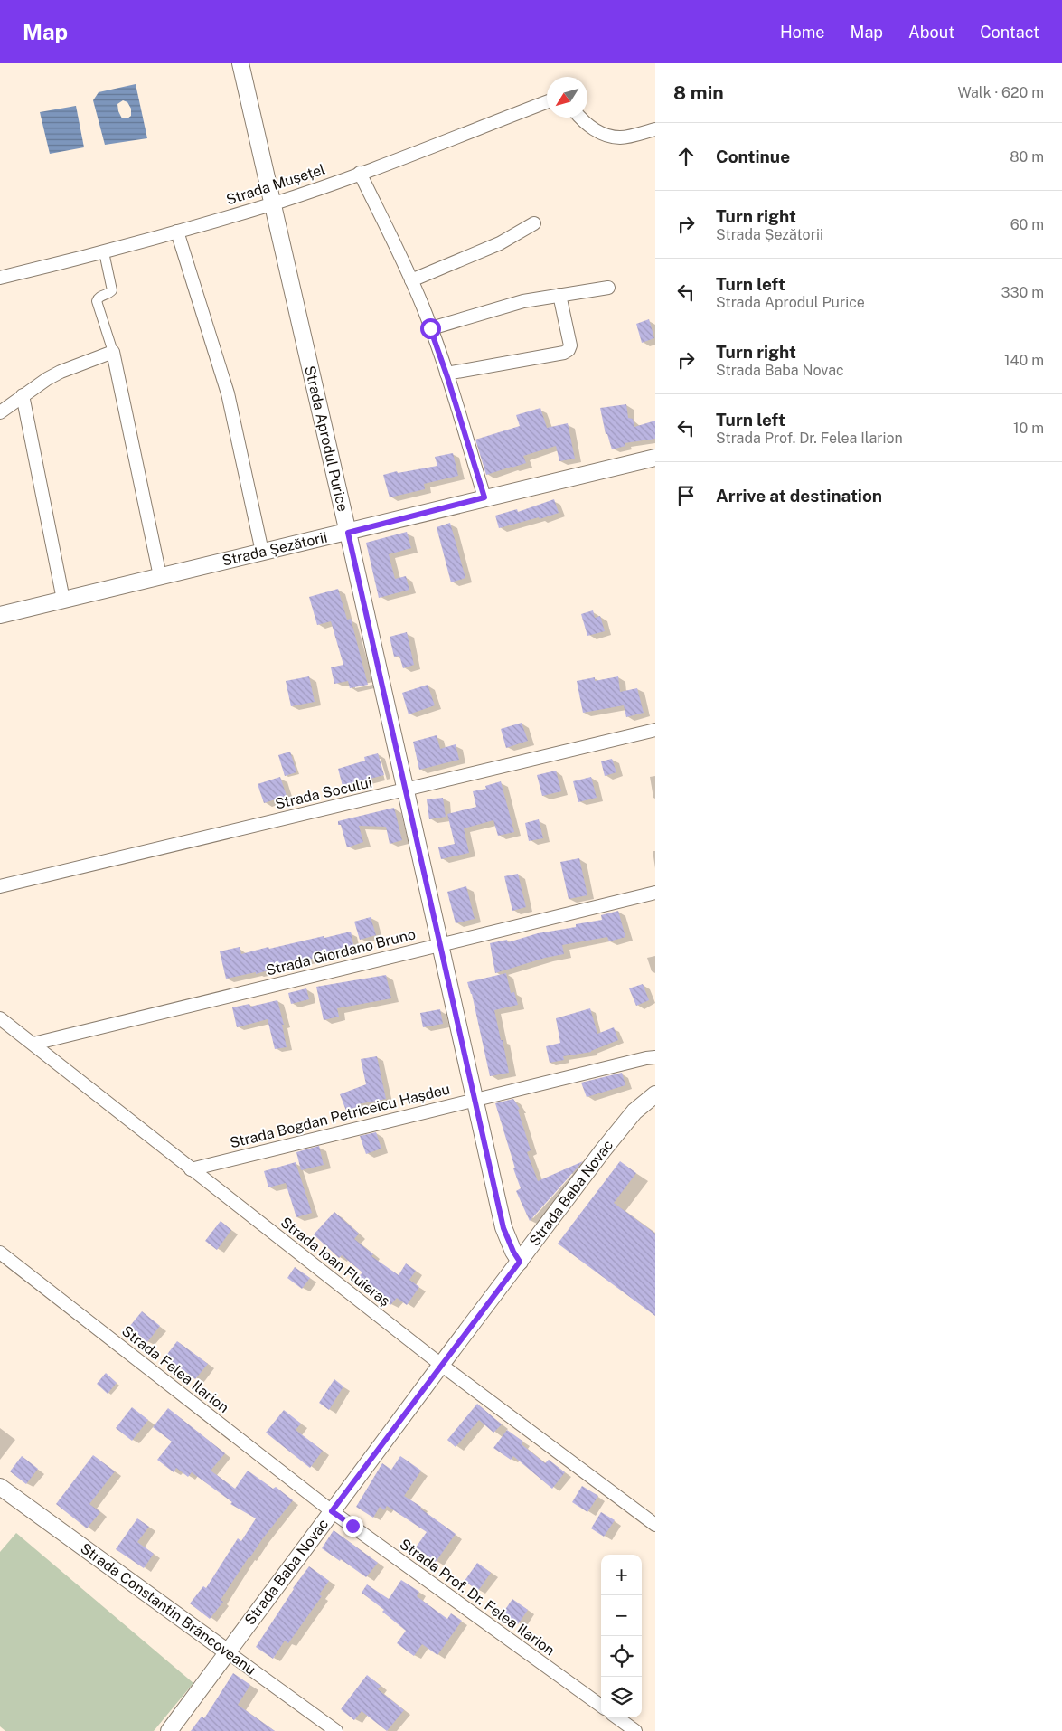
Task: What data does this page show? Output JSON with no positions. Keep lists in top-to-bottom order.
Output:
{
  "streets": {
    "street": [
      "Strada Mușețel",
      "Strada Aprodul Purice",
      "Strada Șezătorii",
      "Strada Socului",
      "Strada Giordano Bruno",
      "Strada Bogdan Petriceicu Hașdeu",
      "Strada Baba Novac",
      "Strada Ioan Fluieraș",
      "Strada Felea Ilarion",
      "Strada Prof. Dr. Felea Ilarion",
      "Strada Constantin Brâncoveanu"
    ]
  },
  "crossings": [
    ["Strada Mușețel", "Strada Aprodul Purice"],
    ["Strada Aprodul Purice", "Strada Șezătorii"],
    ["Strada Aprodul Purice", "Strada Socului"],
    ["Strada Aprodul Purice", "Strada Giordano Bruno"],
    ["Strada Aprodul Purice", "Strada Bogdan Petriceicu Hașdeu"],
    ["Strada Aprodul Purice", "Strada Baba Novac"],
    ["Strada Giordano Bruno", "Strada Ioan Fluieraș"],
    ["Strada Bogdan Petriceicu Hașdeu", "Strada Ioan Fluieraș"],
    ["Strada Baba Novac", "Strada Ioan Fluieraș"],
    ["Strada Baba Novac", "Strada Felea Ilarion"],
    ["Strada Baba Novac", "Strada Prof. Dr. Felea Ilarion"],
    ["Strada Baba Novac", "Strada Constantin Brâncoveanu"],
    ["Strada Felea Ilarion", "Strada Prof. Dr. Felea Ilarion"]
  ],
  "north": "bottom left",
  "page": {
    "header": "Map",
    "nav": [
      "Home",
      "Map",
      "About",
      "Contact"
    ],
    "heading": ["8 min", "Walk · 620 m"],
    "list": [
      ["Continue", "80 m"],
      ["Turn right", "Strada Șezătorii", "60 m"],
      ["Turn left", "Strada Aprodul Purice", "330 m"],
      ["Turn right", "Strada Baba Novac", "140 m"],
      ["Turn left", "Strada Prof. Dr. Felea Ilarion", "10 m"],
      "Arrive at destination"
    ],
    "map_buttons": ["+", "−"]
  }
}
